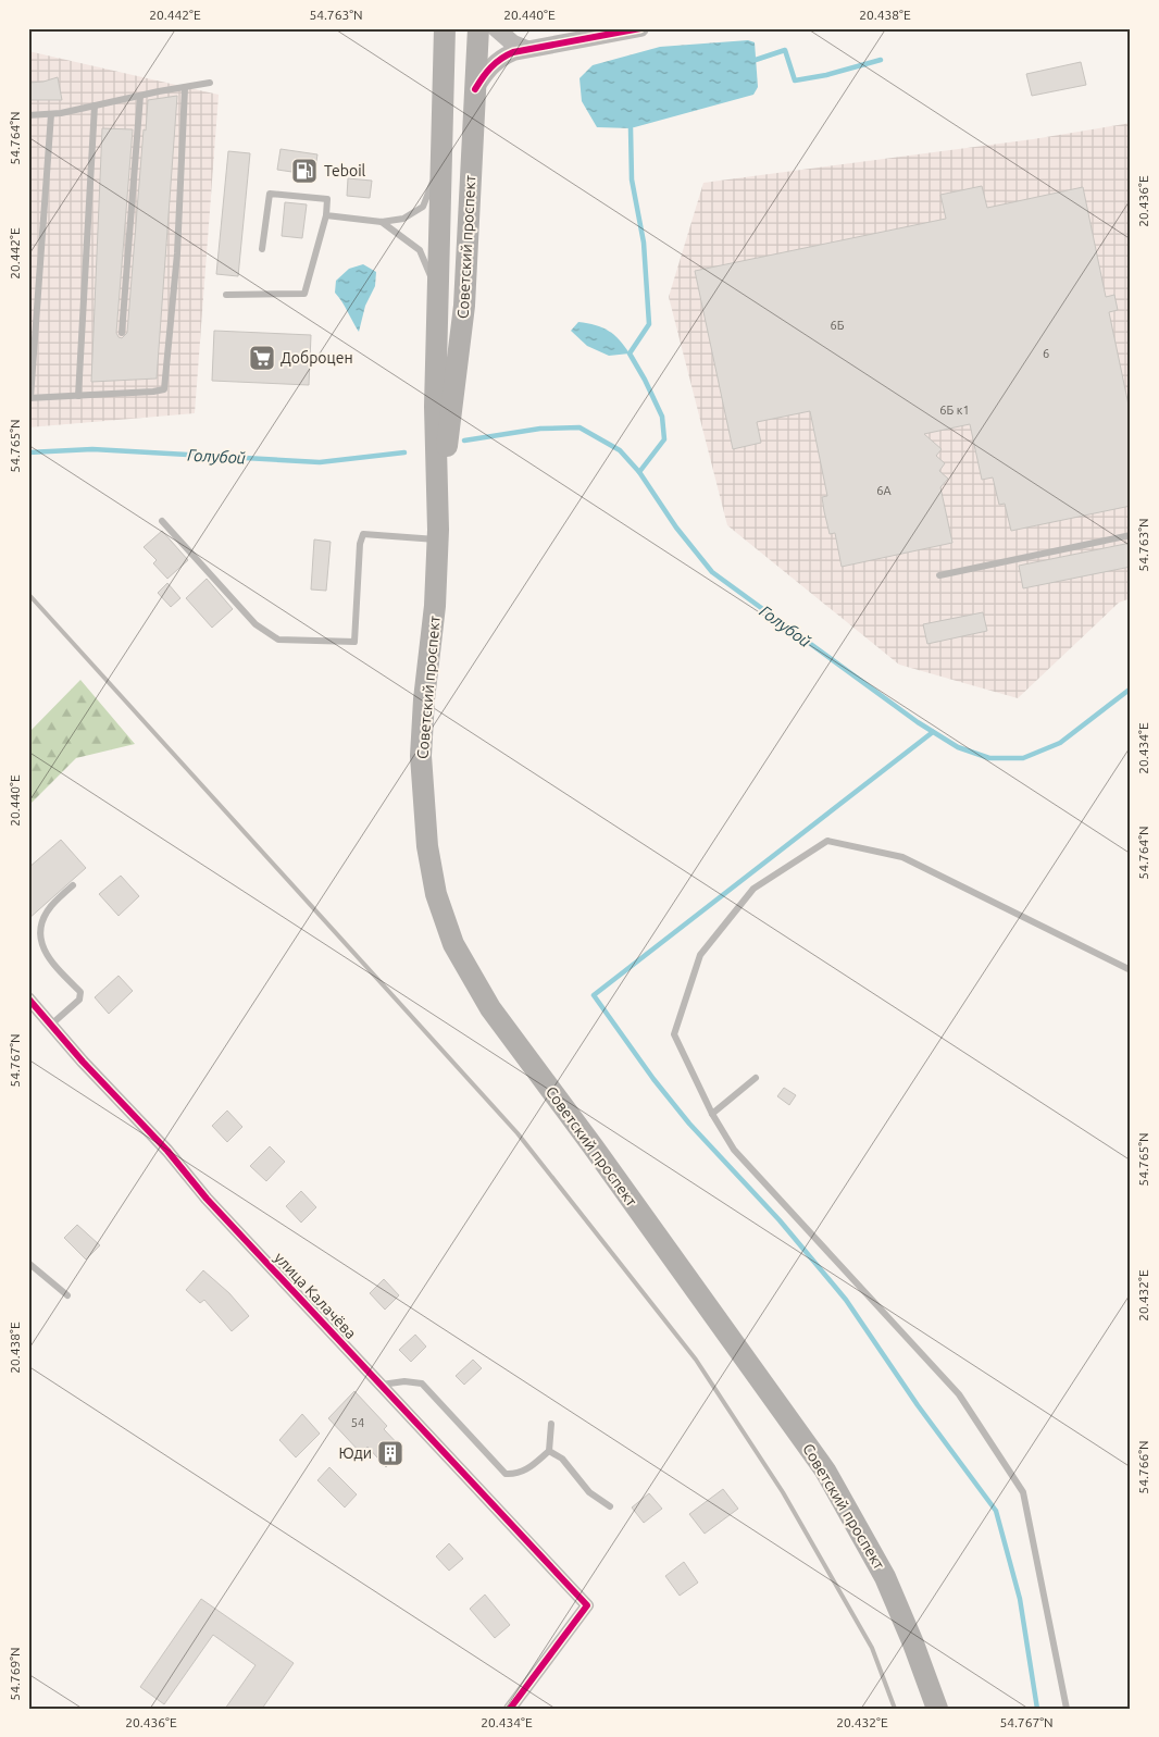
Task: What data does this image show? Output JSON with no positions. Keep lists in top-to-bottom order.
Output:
{
  "streets": {
    "main road": ["Советский проспект"],
    "street": ["улица Калачёва"]
  },
  "water": ["Голубой"],
  "places": {
    "fuel station": ["Teboil"],
    "supermarket": ["Доброцен"],
    "building": ["Юди"]
  },
  "house_numbers": [
    "6Б",
    "6",
    "6Б к1",
    "6А",
    "54"
  ],
  "coordinates": [
    "20.442°E",
    "54.763°N",
    "20.440°E",
    "20.438°E",
    "54.764°N",
    "20.436°E",
    "54.765°N",
    "20.434°E",
    "54.767°N",
    "20.432°E",
    "54.766°N",
    "54.769°N"
  ]
}
